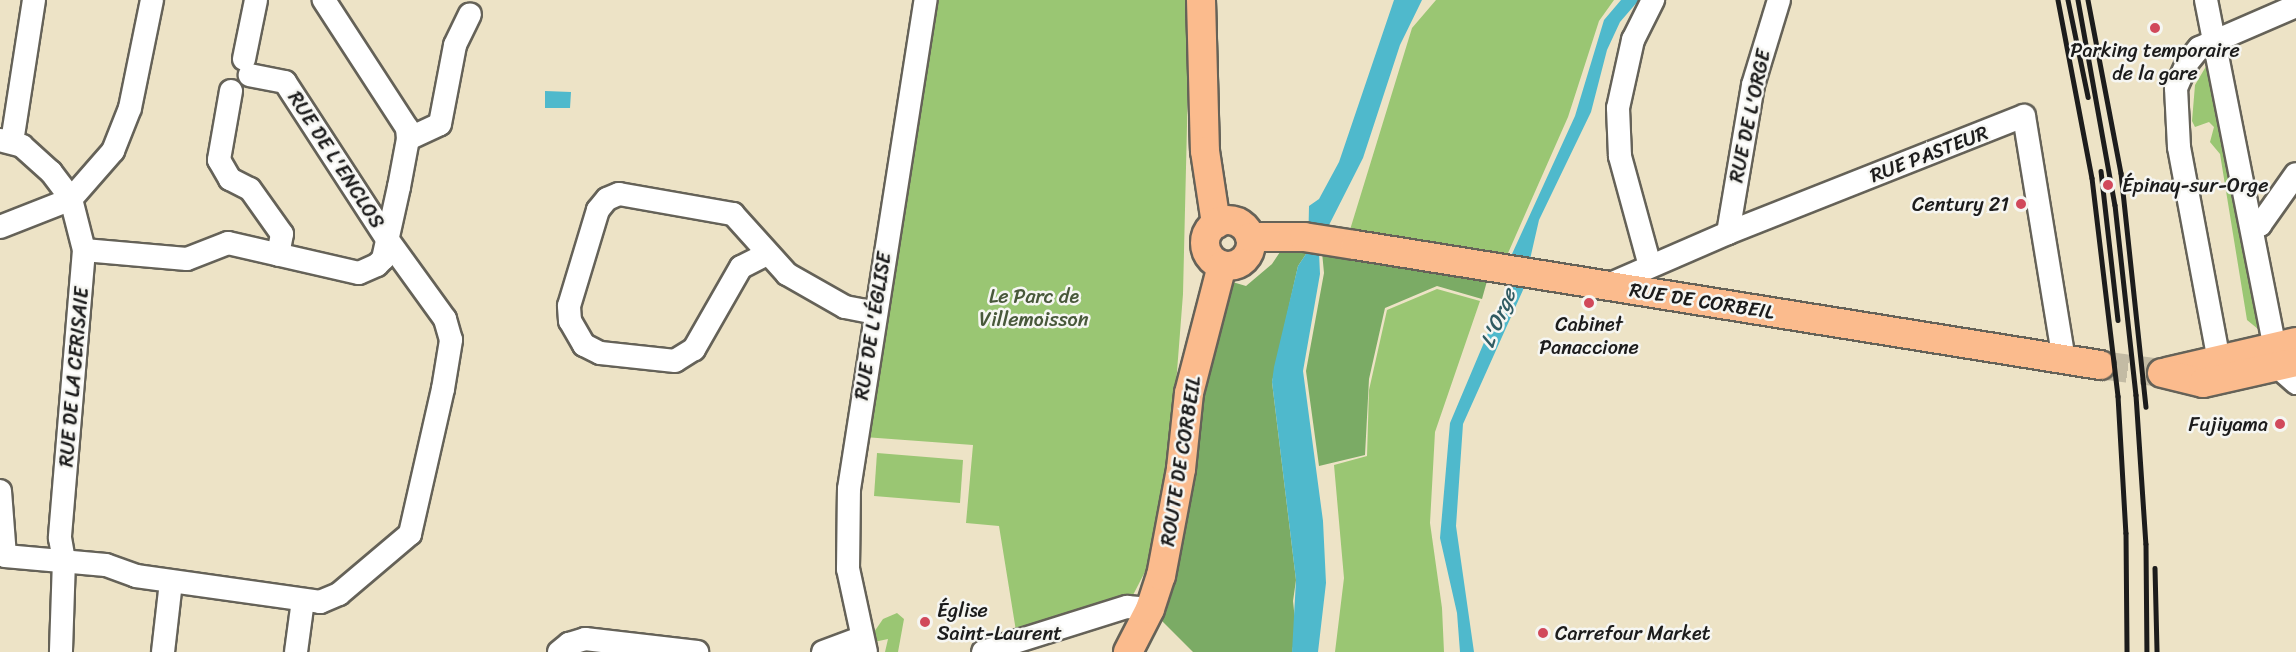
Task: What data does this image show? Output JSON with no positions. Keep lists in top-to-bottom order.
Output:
{
  "streets": {
    "main road": ["RUE DE CORBEIL", "ROUTE DE CORBEIL"],
    "street": [
      "RUE DE L'ORGE",
      "RUE PASTEUR",
      "RUE DE L'ENCLOS",
      "RUE DE L'ÉGLISE",
      "RUE DE LA CERISAIE"
    ]
  },
  "crossings": [
    ["RUE DE L'ORGE", "RUE PASTEUR"],
    ["RUE PASTEUR", "RUE DE CORBEIL"],
    ["RUE DE L'ENCLOS", "RUE DE LA CERISAIE"],
    ["RUE DE CORBEIL", "ROUTE DE CORBEIL"]
  ],
  "water": ["L'Orge"],
  "parks": ["Le Parc de Villemoisson"],
  "places": [
    "Parking temporaire de la gare",
    "Épinay-sur-Orge",
    "Century 21",
    "Cabinet Panaccione",
    "Fujiyama",
    "Église Saint-Laurent",
    "Carrefour Market"
  ]
}
